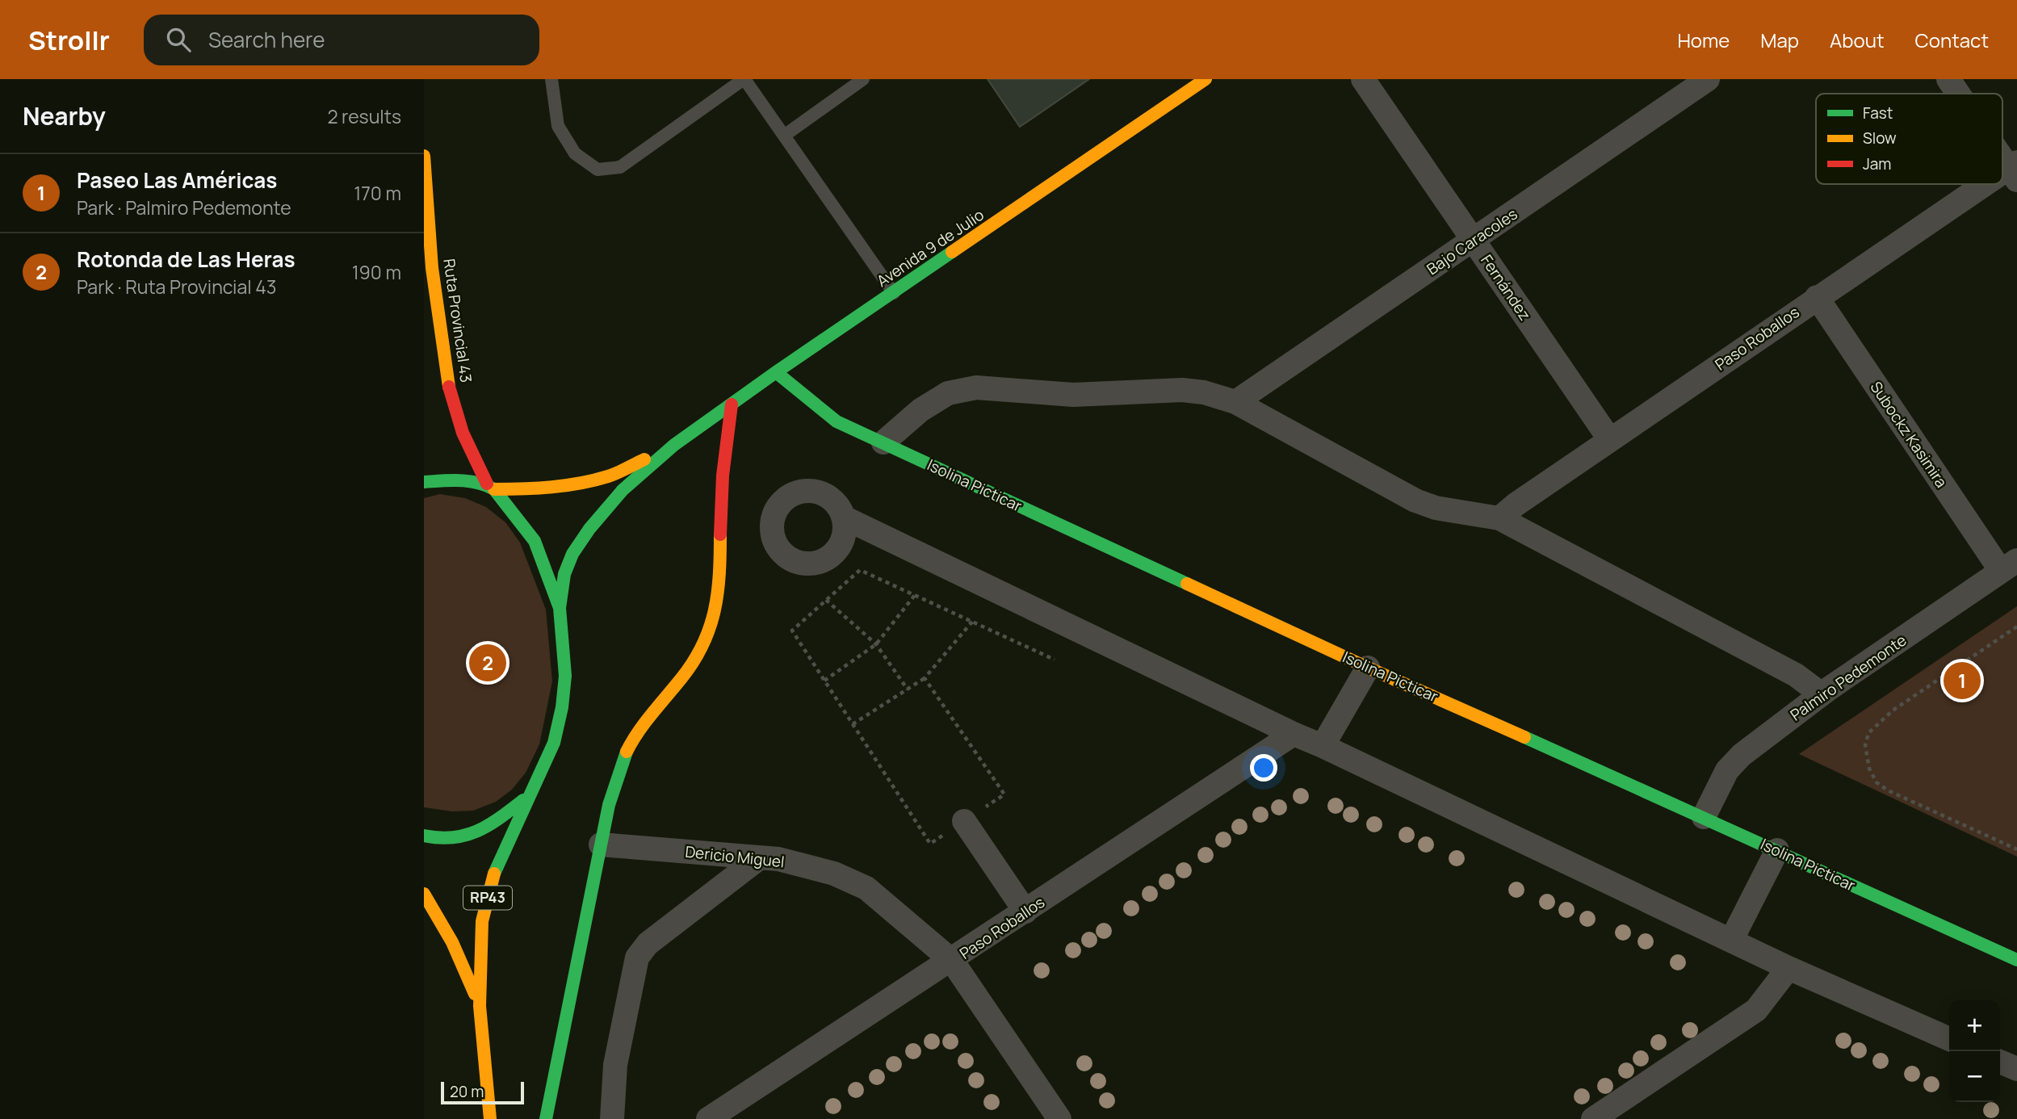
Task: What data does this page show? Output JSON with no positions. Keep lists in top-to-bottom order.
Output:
{
  "streets": {
    "main road": [
      "Avenida 9 de Julio",
      "Ruta Provincial 43",
      "Isolina Picticar",
      "RP43"
    ],
    "street": [
      "Bajo Caracoles",
      "Fernández",
      "Paso Roballos",
      "Subockz Kasimira",
      "Palmiro Pedemonte",
      "Dericio Miguel"
    ]
  },
  "crossings": [
    ["Bajo Caracoles", "Fernández"],
    ["Avenida 9 de Julio", "Isolina Picticar"],
    ["Fernández", "Paso Roballos"],
    ["Ruta Provincial 43", "RP43"],
    ["Paso Roballos", "Subockz Kasimira"],
    ["Paso Roballos", "Dericio Miguel"],
    ["Subockz Kasimira", "Palmiro Pedemonte"],
    ["Isolina Picticar", "Palmiro Pedemonte"]
  ],
  "legend": ["Fast", "Slow", "Jam"],
  "scale_bar": "20 m",
  "page": {
    "header": "Strollr",
    "search": "Search here",
    "nav": [
      "Home",
      "Map",
      "About",
      "Contact"
    ],
    "heading": ["Nearby", "2 results"],
    "list": [
      {
        "mark": "1",
        "name": "Paseo Las Américas",
        "note": "Park · Palmiro Pedemonte",
        "value": "170 m"
      },
      {
        "mark": "2",
        "name": "Rotonda de Las Heras",
        "note": "Park · Ruta Provincial 43",
        "value": "190 m"
      }
    ],
    "pins": ["2", "1"],
    "map_buttons": ["+", "−"],
    "scale": "20 m"
  }
}
